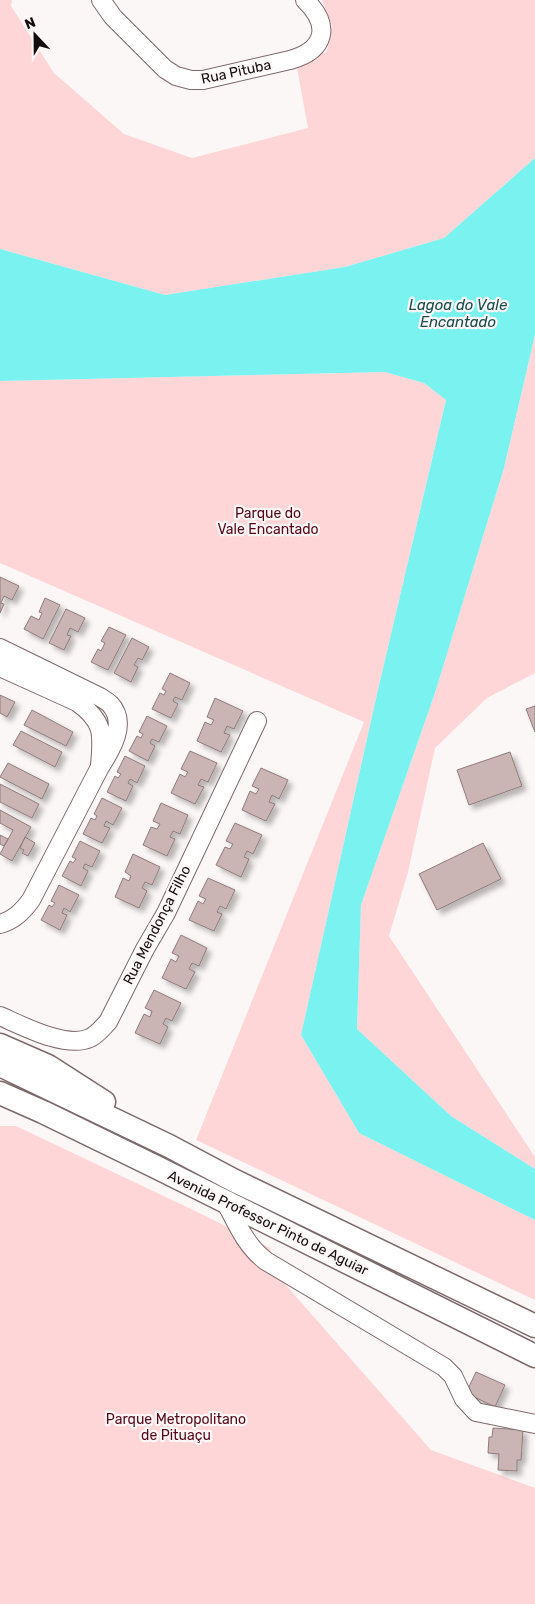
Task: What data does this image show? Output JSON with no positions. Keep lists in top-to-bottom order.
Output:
{
  "streets": {
    "main road": ["Avenida Professor Pinto de Aguiar"],
    "street": ["Rua Pituba", "Rua Mendonça Filho"]
  },
  "water": ["Lagoa do Vale Encantado"],
  "parks": ["Parque do Vale Encantado", "Parque Metropolitano de Pituaçu"],
  "north": "top"
}
